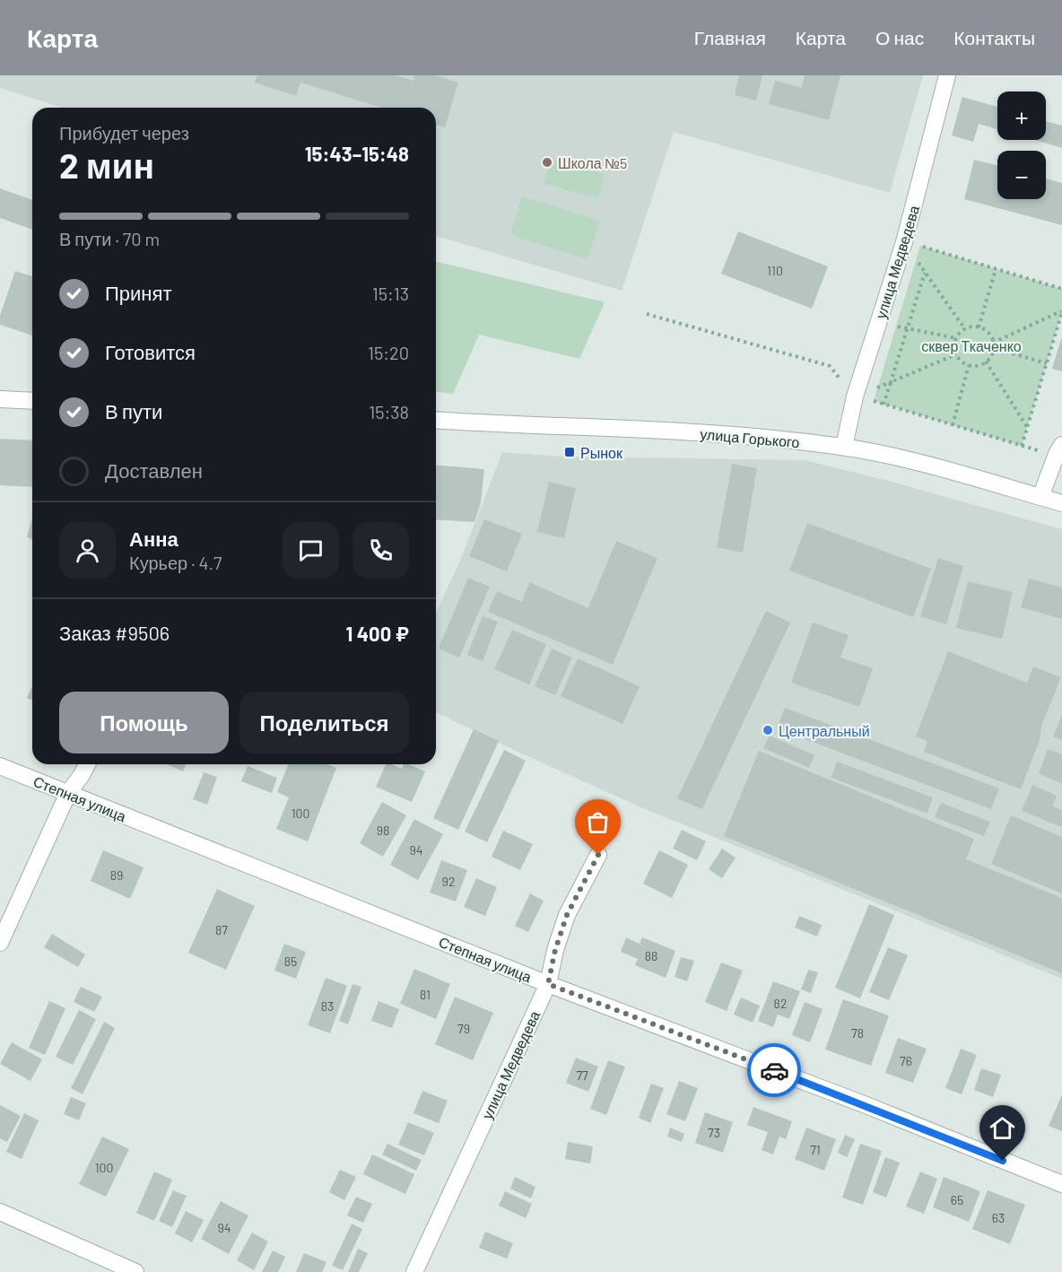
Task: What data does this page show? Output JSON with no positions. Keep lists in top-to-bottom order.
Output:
{
  "streets": {
    "street": ["улица Медведева", "улица Горького", "Степная улица"]
  },
  "crossings": [
    ["улица Медведева", "улица Горького"],
    ["улица Медведева", "Степная улица"]
  ],
  "parks": ["сквер Ткаченко"],
  "places": {
    "other": ["Школа №5", "Центральный"],
    "transit": ["Рынок"]
  },
  "house_numbers": [
    "110",
    "100",
    "98",
    "94",
    "89",
    "92",
    "87",
    "88",
    "85",
    "81",
    "82",
    "83",
    "79",
    "78",
    "76",
    "77",
    "73",
    "71",
    "100",
    "65",
    "63",
    "94"
  ],
  "page": {
    "header": "Карта",
    "nav": [
      "Главная",
      "Карта",
      "О нас",
      "Контакты"
    ],
    "map_buttons": ["+", "−"],
    "heading": ["2 мин", "Прибудет через", "15:43–15:48"],
    "panel": [
      "Анна",
      "Курьер · 4.7",
      "Заказ #9506",
      "1 400 ₽"
    ],
    "bar": "В пути · 70 m",
    "list": [
      ["Принят", "15:13"],
      ["Готовится", "15:20"],
      ["В пути", "15:38"],
      "Доставлен"
    ],
    "buttons": ["Помощь", "Поделиться"]
  }
}
